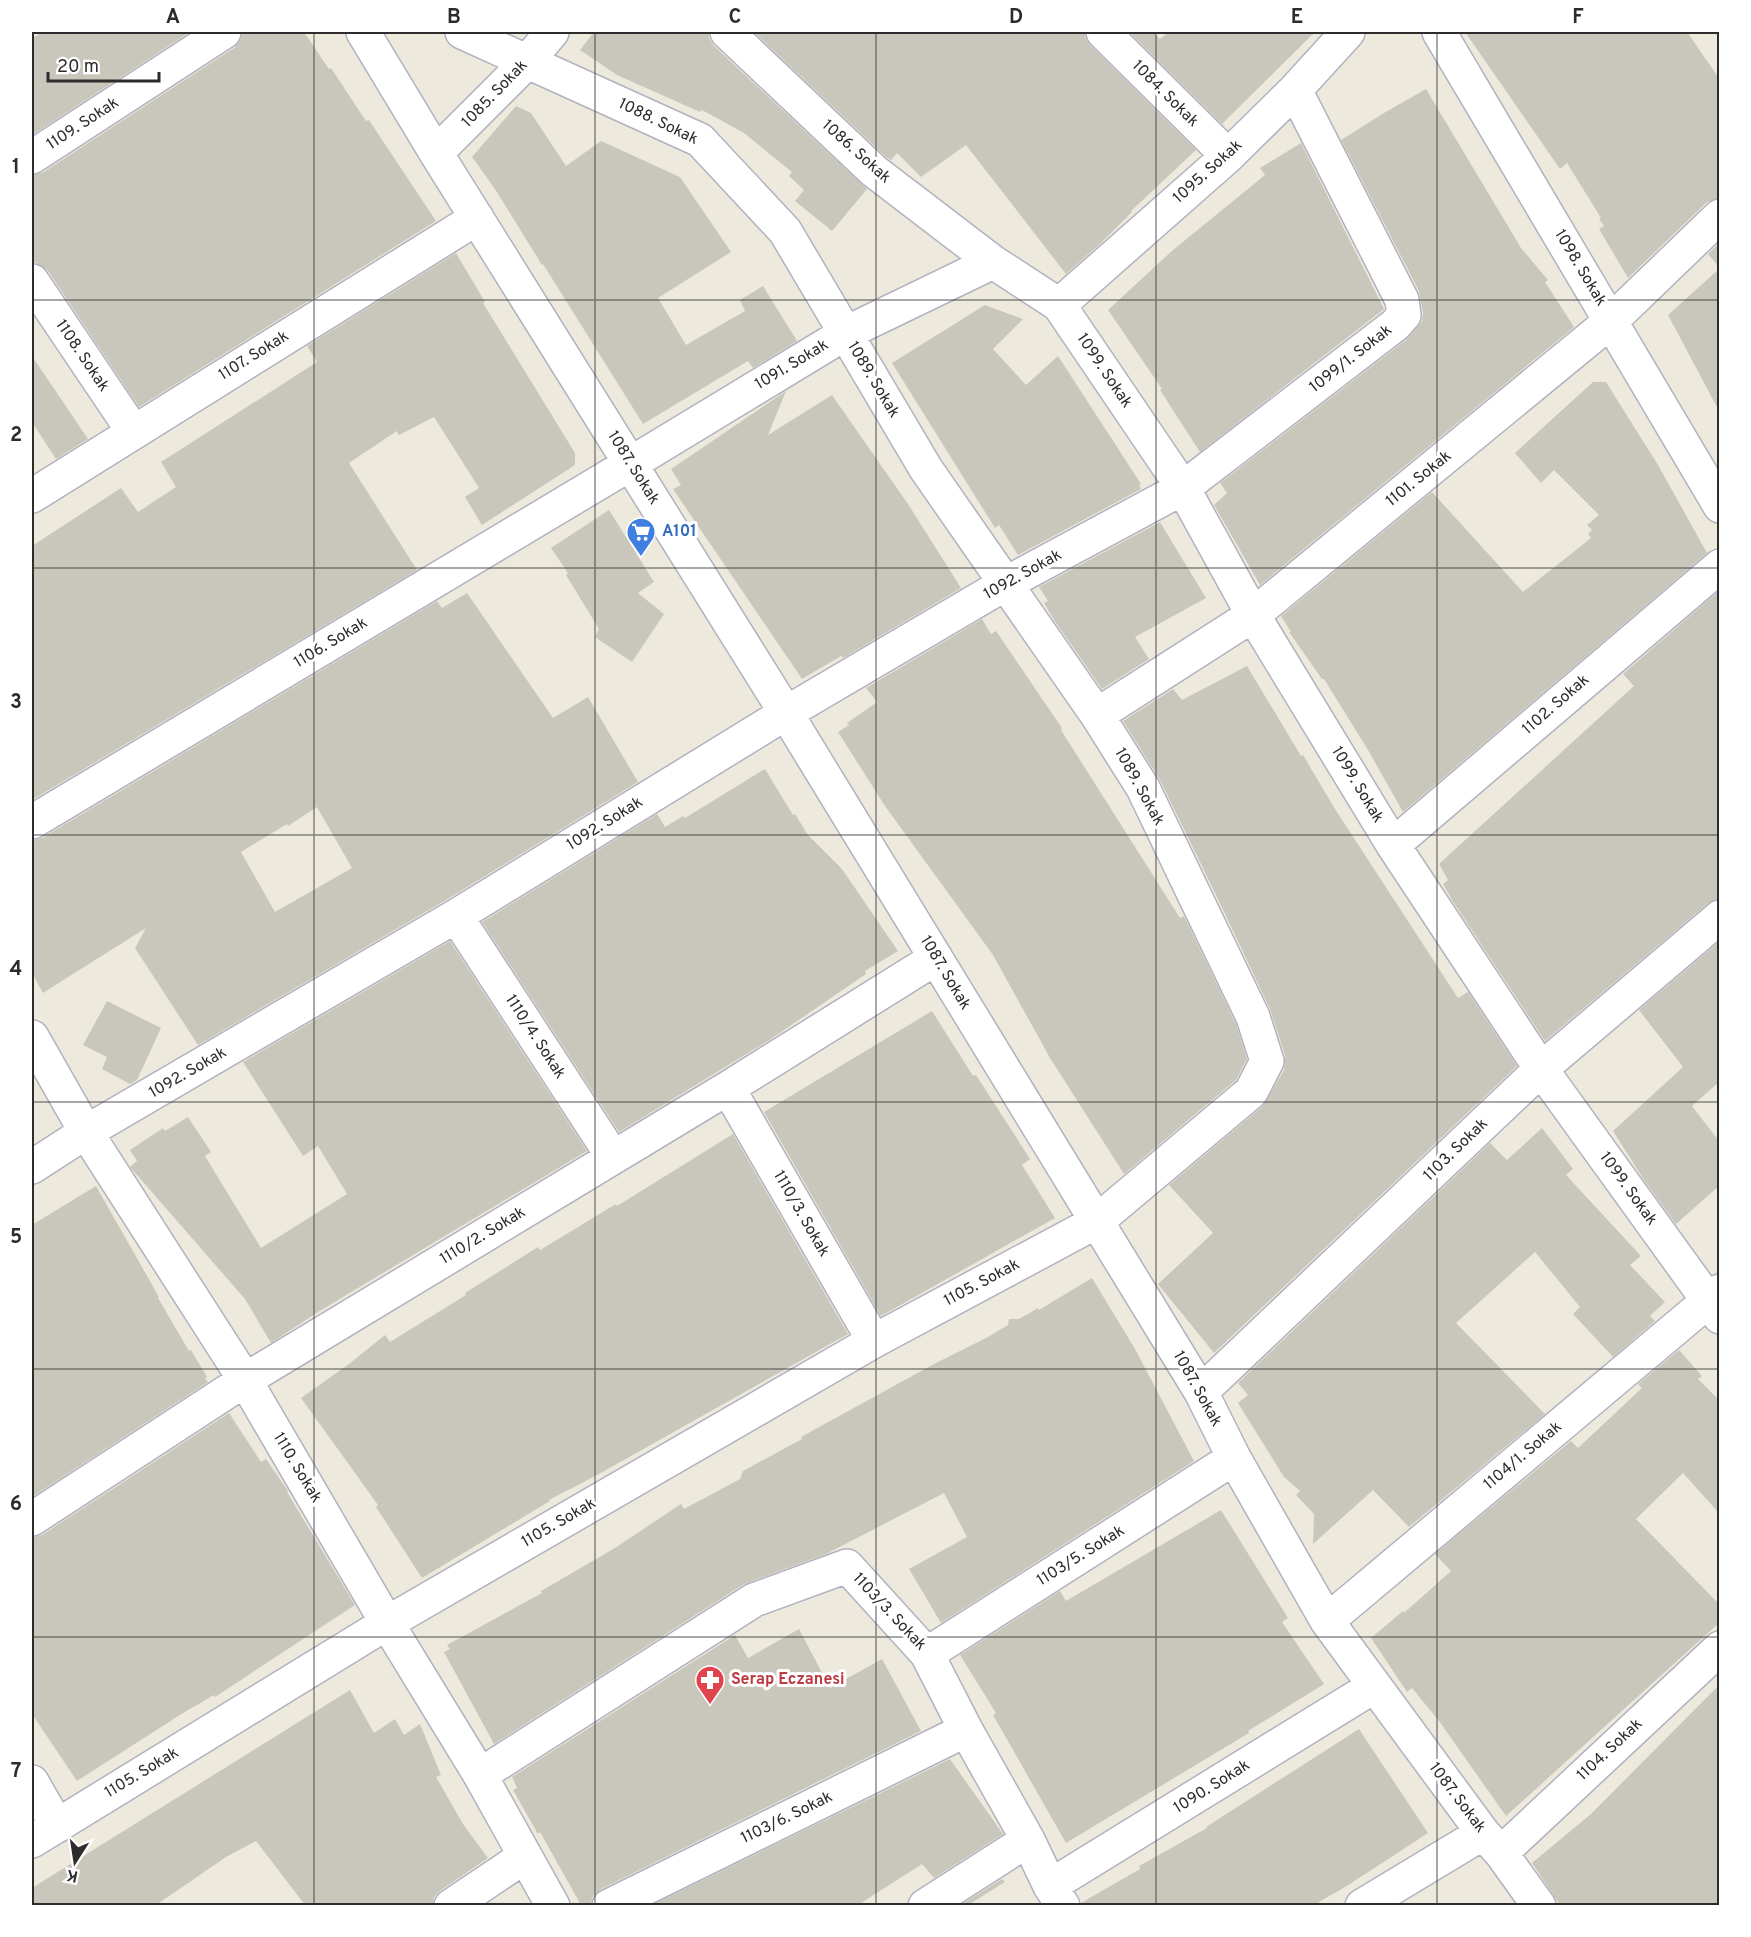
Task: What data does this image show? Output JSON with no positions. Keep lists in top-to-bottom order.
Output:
{
  "streets": {
    "street": [
      "1085. Sokak",
      "1084. Sokak",
      "1088. Sokak",
      "1109. Sokak",
      "1086. Sokak",
      "1095. Sokak",
      "1098. Sokak",
      "1108. Sokak",
      "1107. Sokak",
      "1099/1. Sokak",
      "1091. Sokak",
      "1099. Sokak",
      "1089. Sokak",
      "1087. Sokak",
      "1101. Sokak",
      "1092. Sokak",
      "1106. Sokak",
      "1102. Sokak",
      "1110/4. Sokak",
      "1103. Sokak",
      "1110/3. Sokak",
      "1110/2. Sokak",
      "1105. Sokak",
      "1104/1. Sokak",
      "1110. Sokak",
      "1103/5. Sokak",
      "1103/3. Sokak",
      "1104. Sokak",
      "1090. Sokak",
      "1103/6. Sokak"
    ]
  },
  "crossings": [
    ["1085. Sokak", "1088. Sokak"],
    ["1085. Sokak", "1087. Sokak"],
    ["1084. Sokak", "1095. Sokak"],
    ["1088. Sokak", "1091. Sokak"],
    ["1088. Sokak", "1089. Sokak"],
    ["1086. Sokak", "1091. Sokak"],
    ["1086. Sokak", "1099. Sokak"],
    ["1095. Sokak", "1099/1. Sokak"],
    ["1095. Sokak", "1099. Sokak"],
    ["1098. Sokak", "1101. Sokak"],
    ["1108. Sokak", "1107. Sokak"],
    ["1107. Sokak", "1087. Sokak"],
    ["1099/1. Sokak", "1099. Sokak"],
    ["1099/1. Sokak", "1092. Sokak"],
    ["1091. Sokak", "1099. Sokak"],
    ["1091. Sokak", "1089. Sokak"],
    ["1091. Sokak", "1087. Sokak"],
    ["1091. Sokak", "1106. Sokak"],
    ["1099. Sokak", "1101. Sokak"],
    ["1099. Sokak", "1092. Sokak"],
    ["1099. Sokak", "1102. Sokak"],
    ["1099. Sokak", "1103. Sokak"],
    ["1099. Sokak", "1104/1. Sokak"],
    ["1089. Sokak", "1087. Sokak"],
    ["1089. Sokak", "1101. Sokak"],
    ["1089. Sokak", "1092. Sokak"],
    ["1089. Sokak", "1105. Sokak"],
    ["1087. Sokak", "1092. Sokak"],
    ["1087. Sokak", "1106. Sokak"],
    ["1087. Sokak", "1103. Sokak"],
    ["1087. Sokak", "1110/2. Sokak"],
    ["1087. Sokak", "1105. Sokak"],
    ["1087. Sokak", "1104/1. Sokak"],
    ["1087. Sokak", "1103/5. Sokak"],
    ["1087. Sokak", "1104. Sokak"],
    ["1087. Sokak", "1090. Sokak"],
    ["1092. Sokak", "1110/4. Sokak"],
    ["1092. Sokak", "1110. Sokak"],
    ["1110/4. Sokak", "1110/2. Sokak"],
    ["1110/3. Sokak", "1110/2. Sokak"],
    ["1110/3. Sokak", "1105. Sokak"],
    ["1110/2. Sokak", "1110. Sokak"],
    ["1105. Sokak", "1110. Sokak"],
    ["1110. Sokak", "1103/3. Sokak"],
    ["1103/5. Sokak", "1103/3. Sokak"],
    ["1103/3. Sokak", "1090. Sokak"],
    ["1103/3. Sokak", "1103/6. Sokak"]
  ],
  "places": {
    "supermarket": ["A101"],
    "pharmacy": ["Serap Eczanesi"]
  },
  "scale_bar": "20 m",
  "north": "bottom",
  "grid": {
    "columns": [
      "A",
      "B",
      "C",
      "D",
      "E",
      "F"
    ],
    "rows": [
      "1",
      "2",
      "3",
      "4",
      "5",
      "6",
      "7"
    ]
  }
}
